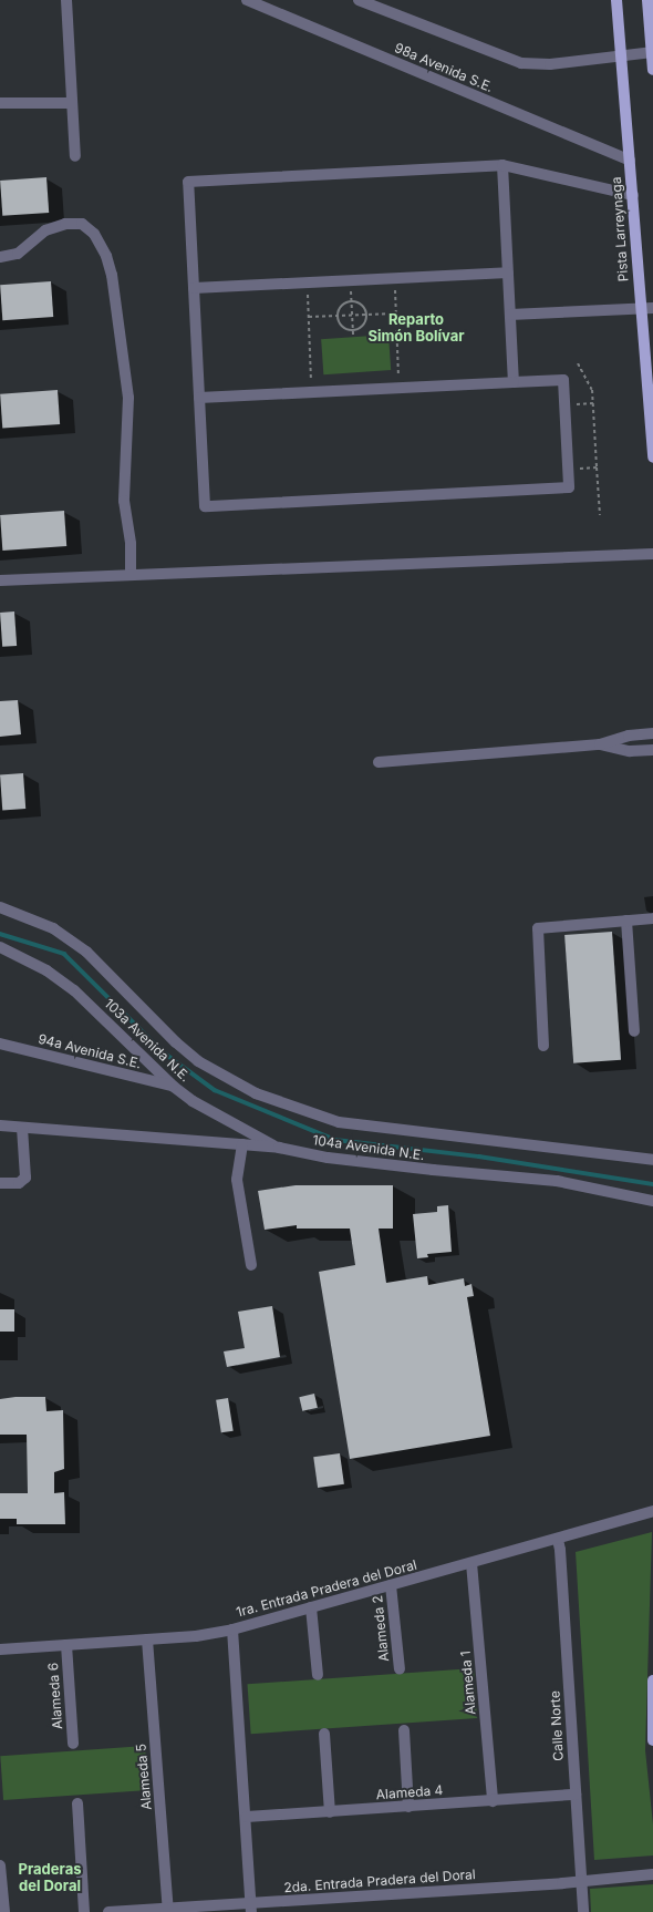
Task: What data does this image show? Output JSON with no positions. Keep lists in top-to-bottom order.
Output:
{
  "streets": {
    "main road": ["Pista Larreynaga"],
    "street": [
      "98a Avenida S.E.",
      "103a Avenida N.E.",
      "94a Avenida S.E.",
      "104a Avenida N.E.",
      "1ra. Entrada Pradera del Doral",
      "Alameda 2",
      "Alameda 1",
      "Alameda 6",
      "Calle Norte",
      "Alameda 5",
      "Alameda 4",
      "2da. Entrada Pradera del Doral"
    ]
  },
  "crossings": [
    ["98a Avenida S.E.", "Pista Larreynaga"],
    ["103a Avenida N.E.", "94a Avenida S.E."],
    ["103a Avenida N.E.", "104a Avenida N.E."],
    ["1ra. Entrada Pradera del Doral", "Alameda 2"],
    ["1ra. Entrada Pradera del Doral", "Alameda 1"],
    ["1ra. Entrada Pradera del Doral", "Alameda 6"],
    ["1ra. Entrada Pradera del Doral", "Calle Norte"],
    ["1ra. Entrada Pradera del Doral", "Alameda 5"],
    ["Alameda 1", "Alameda 4"],
    ["Calle Norte", "Alameda 4"],
    ["Calle Norte", "2da. Entrada Pradera del Doral"],
    ["Alameda 5", "2da. Entrada Pradera del Doral"]
  ],
  "districts": ["Reparto Simón Bolívar", "Praderas del Doral"]
}
